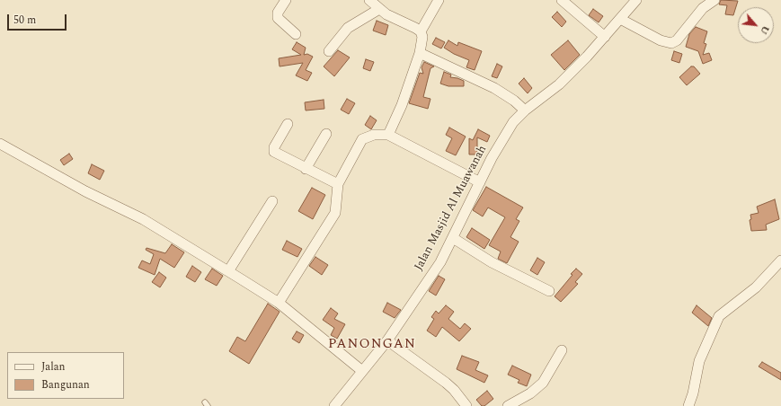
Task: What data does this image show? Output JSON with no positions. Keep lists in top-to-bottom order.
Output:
{
  "streets": {
    "street": ["Jalan Masjid Al Muawanah"]
  },
  "districts": ["PANONGAN"],
  "legend": ["Jalan", "Bangunan"],
  "scale_bar": "50 m",
  "north": "bottom right"
}
